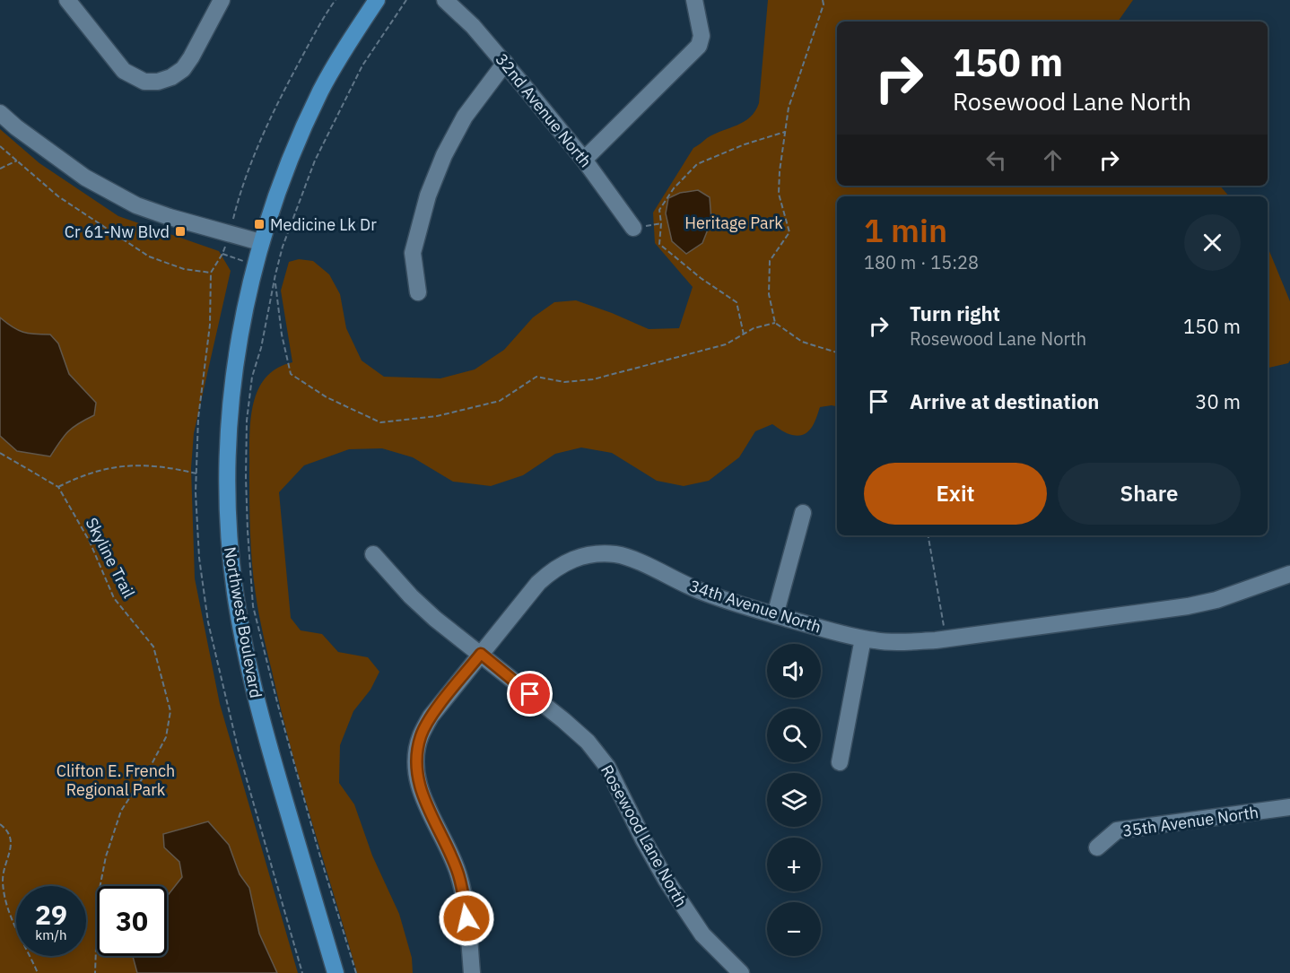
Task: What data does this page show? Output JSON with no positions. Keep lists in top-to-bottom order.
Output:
{
  "streets": {
    "main road": ["Northwest Boulevard"],
    "street": [
      "32nd Avenue North",
      "34th Avenue North",
      "35th Avenue North",
      "Rosewood Lane North"
    ],
    "path": ["Skyline Trail"]
  },
  "crossings": [
    ["34th Avenue North", "Rosewood Lane North"]
  ],
  "parks": ["Heritage Park", "Clifton E. French Regional Park"],
  "places": {
    "transit": ["Medicine Lk Dr", "Cr 61-Nw Blvd"]
  },
  "page": {
    "turn": ["150 m", "Rosewood Lane North"],
    "heading": ["1 min", "180 m · 15:28"],
    "list": [
      {
        "name": "Turn right",
        "note": "Rosewood Lane North",
        "value": "150 m"
      },
      {
        "name": "Arrive at destination",
        "value": "30 m"
      }
    ],
    "buttons": ["Exit", "Share"],
    "map_buttons": ["+", "−"],
    "speed": "29 km/h",
    "limit": "30"
  }
}
